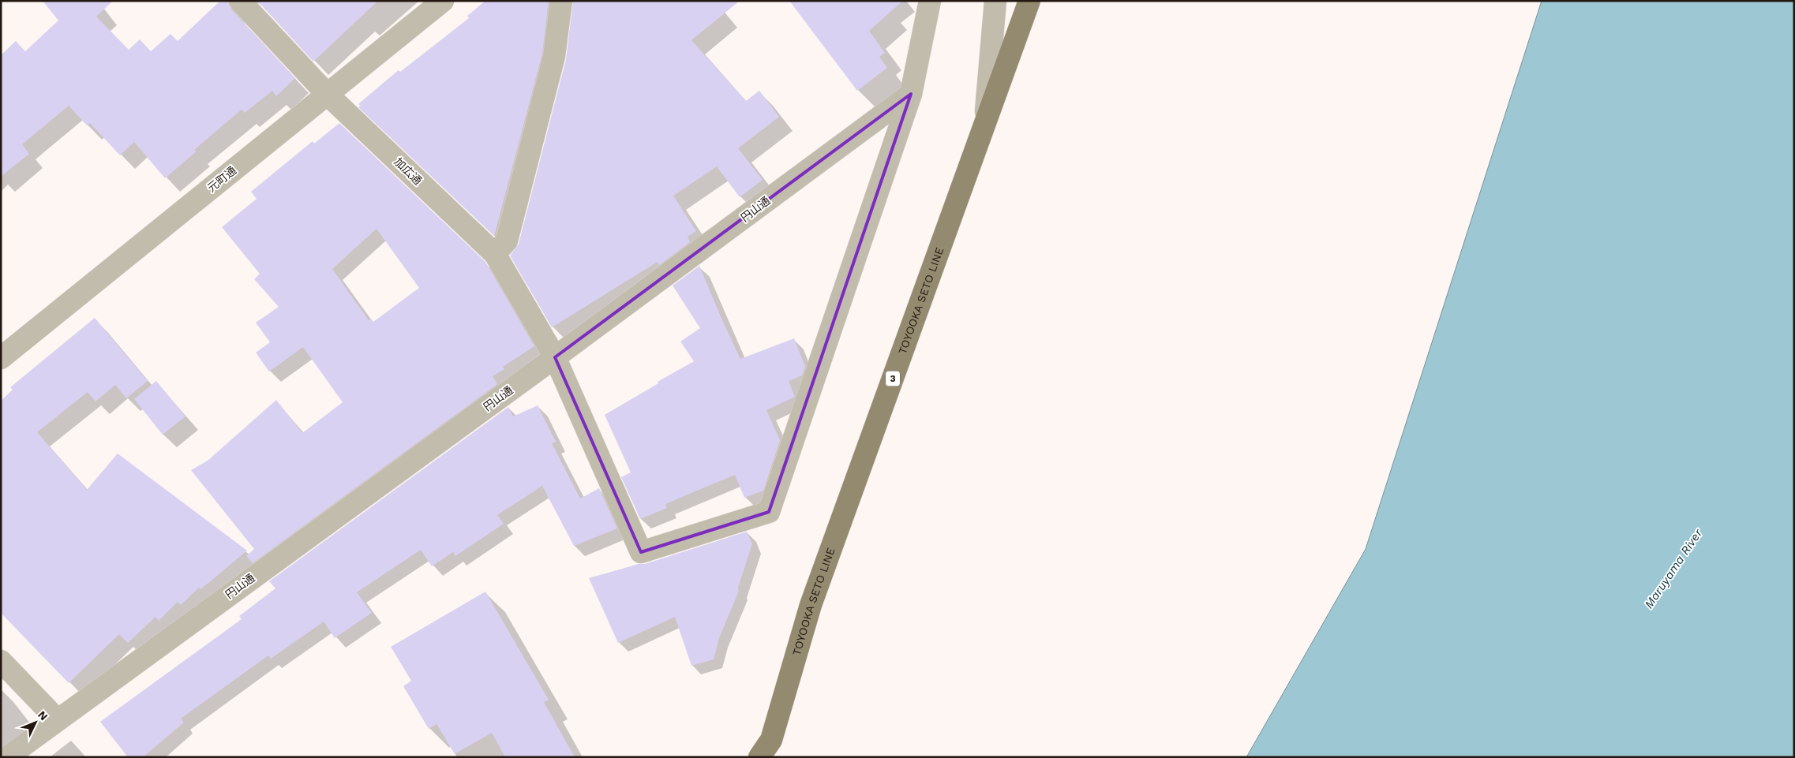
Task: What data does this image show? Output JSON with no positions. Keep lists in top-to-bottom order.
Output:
{
  "streets": {
    "main road": ["TOYOOKA SETO LINE", "3"],
    "street": ["加広通", "元町通", "円山通"]
  },
  "crossings": [
    ["加広通", "元町通"],
    ["加広通", "円山通"]
  ],
  "water": ["Maruyama River"],
  "north": "top right"
}
